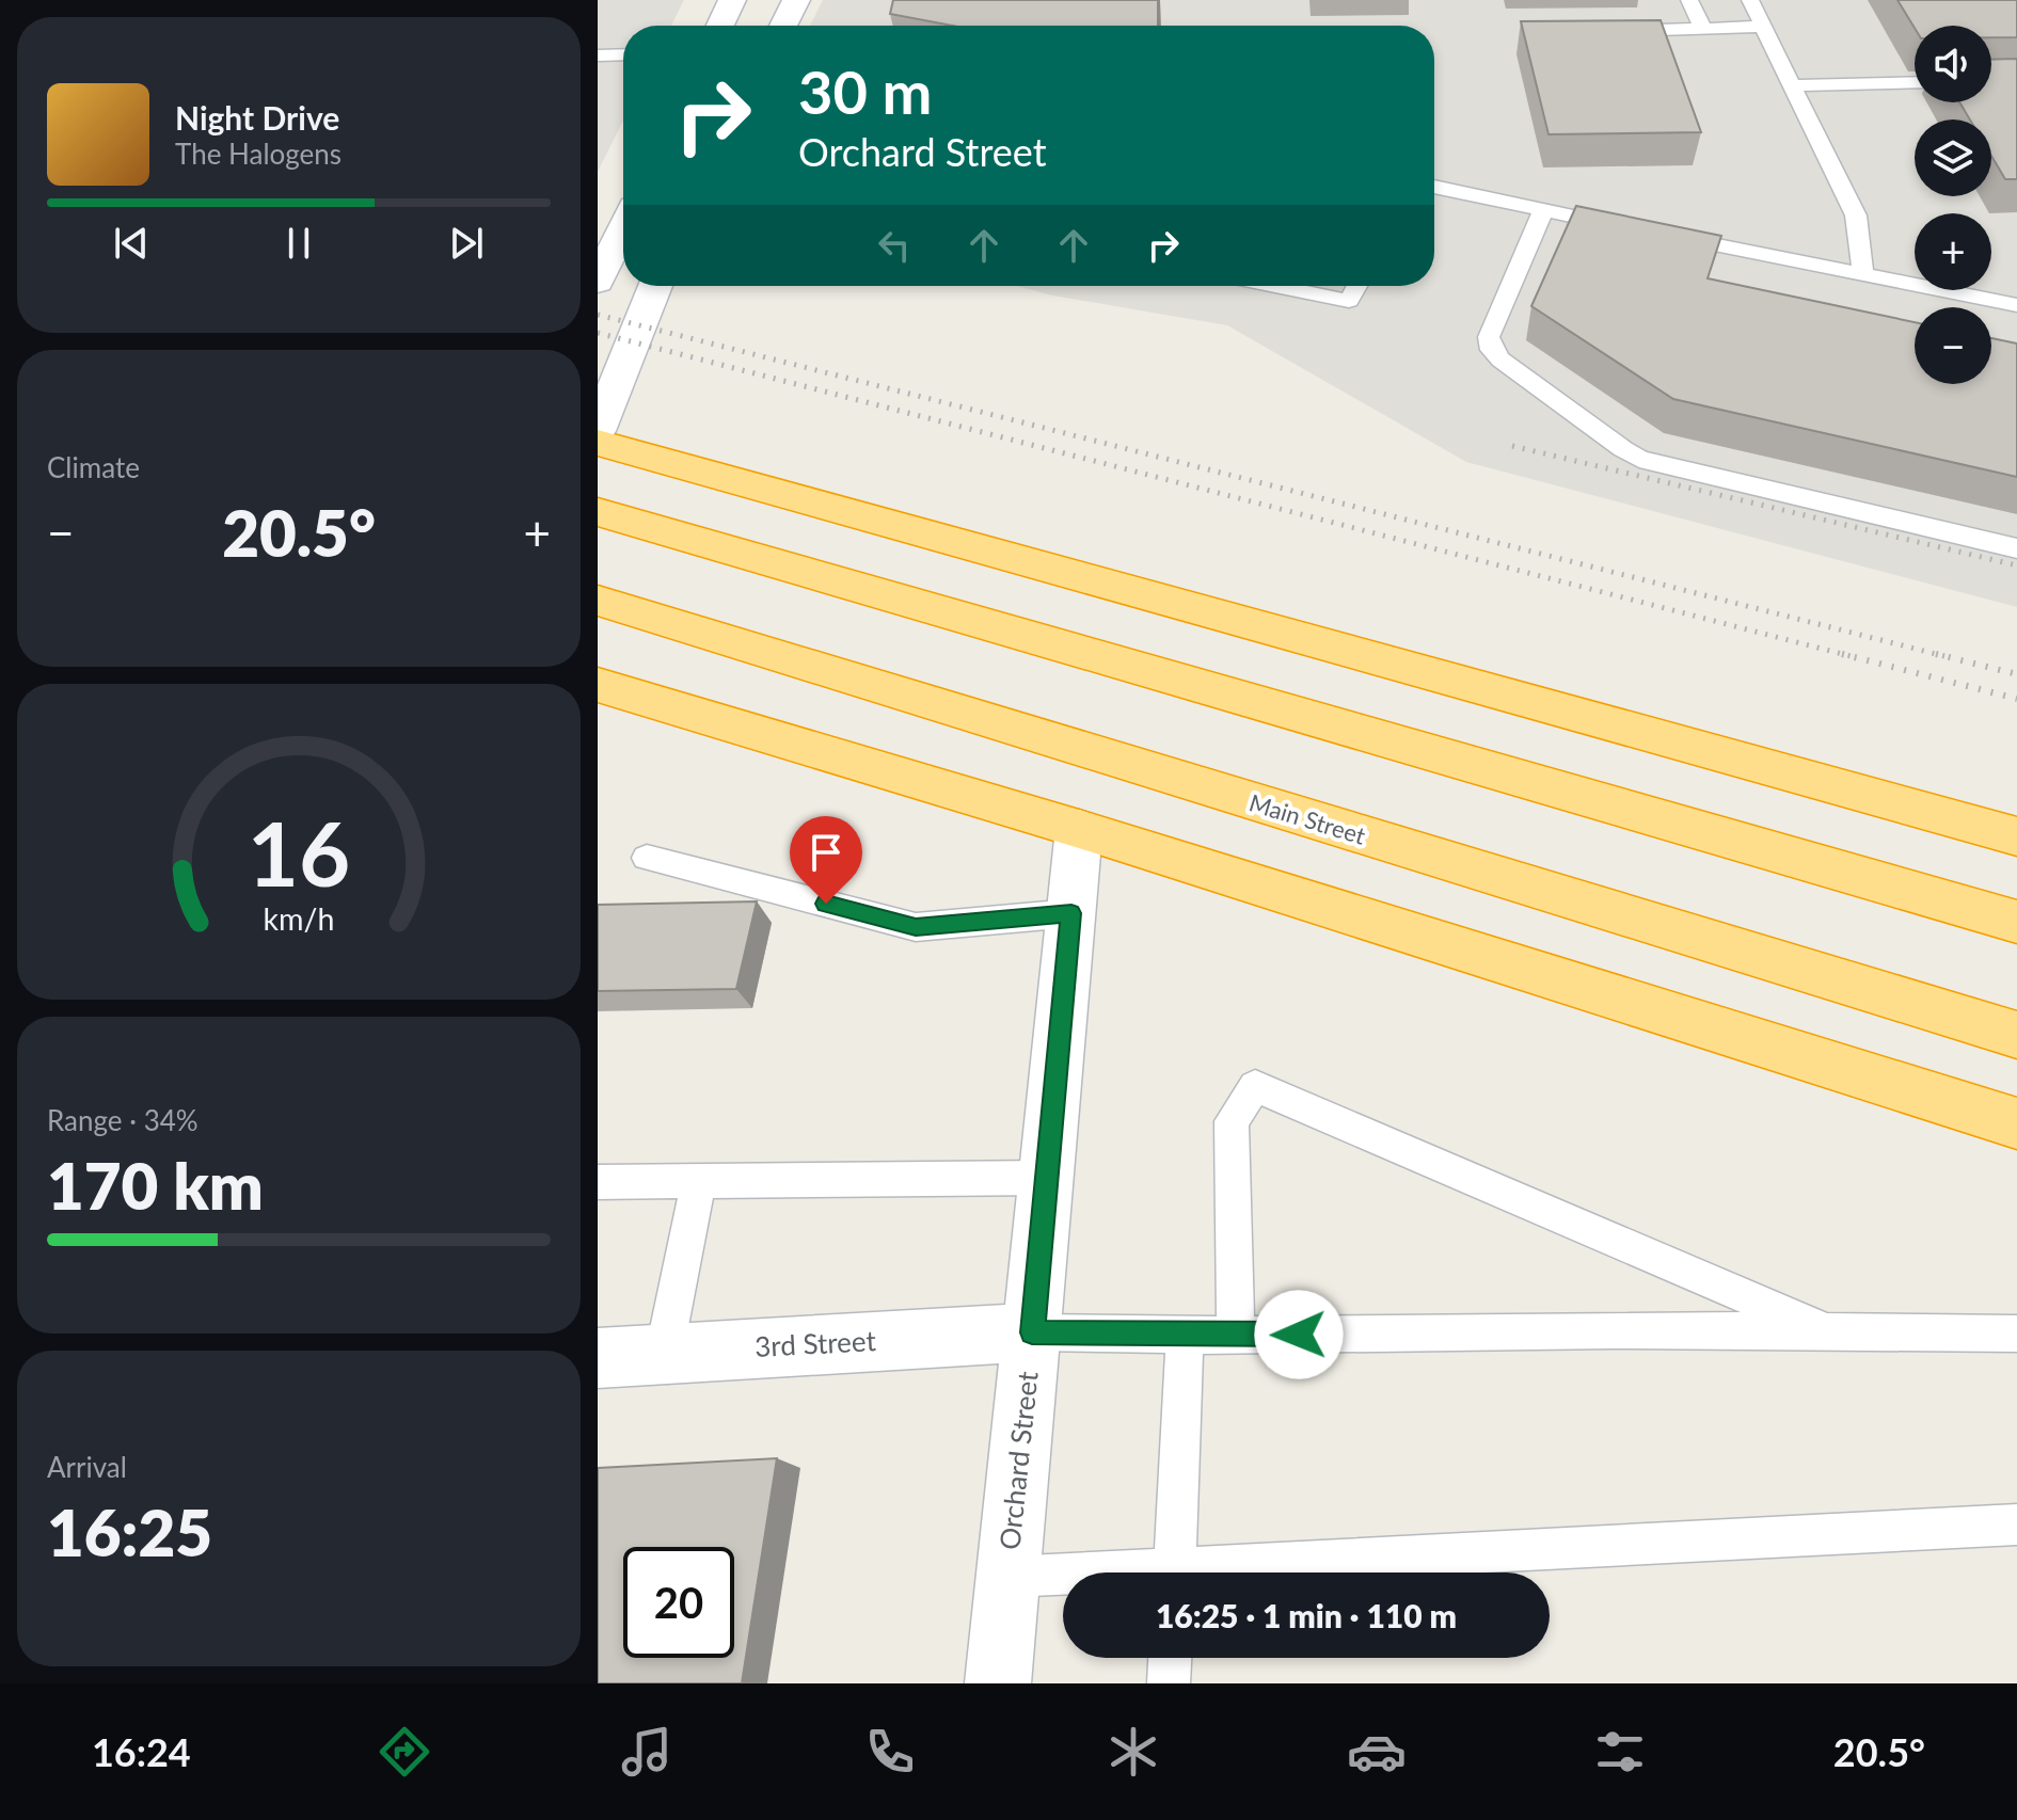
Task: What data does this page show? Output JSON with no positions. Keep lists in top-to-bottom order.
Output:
{
  "streets": {
    "highway": ["Main Street"],
    "street": ["3rd Street", "Orchard Street"]
  },
  "crossings": [
    ["3rd Street", "Orchard Street"]
  ],
  "page": {
    "map_buttons": ["+", "−"],
    "turn": ["30 m", "Orchard Street"],
    "song": ["Night Drive", "The Halogens"],
    "tile": [
      "Climate",
      ["Range · 34%", "170 km"],
      ["Arrival", "16:25"]
    ],
    "heat": ["−", "20.5°", "+"],
    "limit": "20",
    "trip": "16:25 · 1 min · 110 m",
    "tabs": ["16:24", "20.5°"],
    "gauge": ["16", "km/h"]
  }
}
